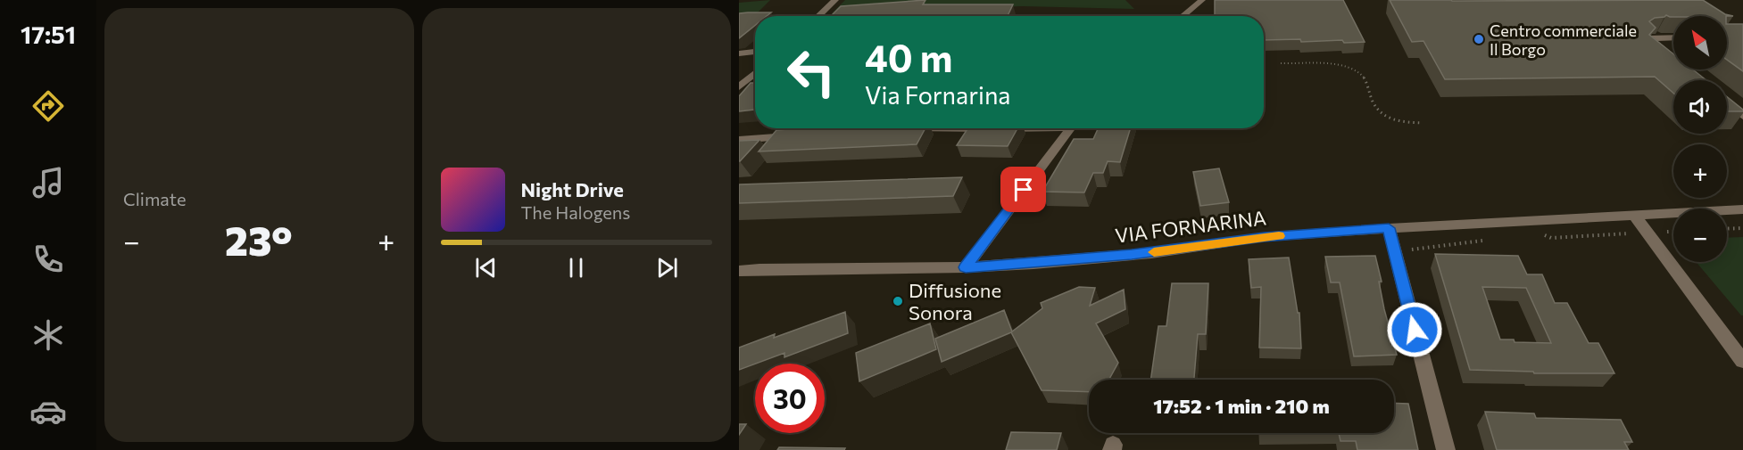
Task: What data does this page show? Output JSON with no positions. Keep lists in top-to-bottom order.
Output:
{
  "streets": {
    "street": ["VIA FORNARINA"]
  },
  "places": ["Centro commerciale Il Borgo", "Diffusione Sonora"],
  "north": "top left",
  "page": {
    "tabs": "17:51",
    "tile": "Climate",
    "map_buttons": ["+", "−"],
    "turn": ["40 m", "Via Fornarina"],
    "song": ["Night Drive", "The Halogens"],
    "heat": ["−", "23°", "+"],
    "limit": "30",
    "trip": "17:52 · 1 min · 210 m"
  }
}
